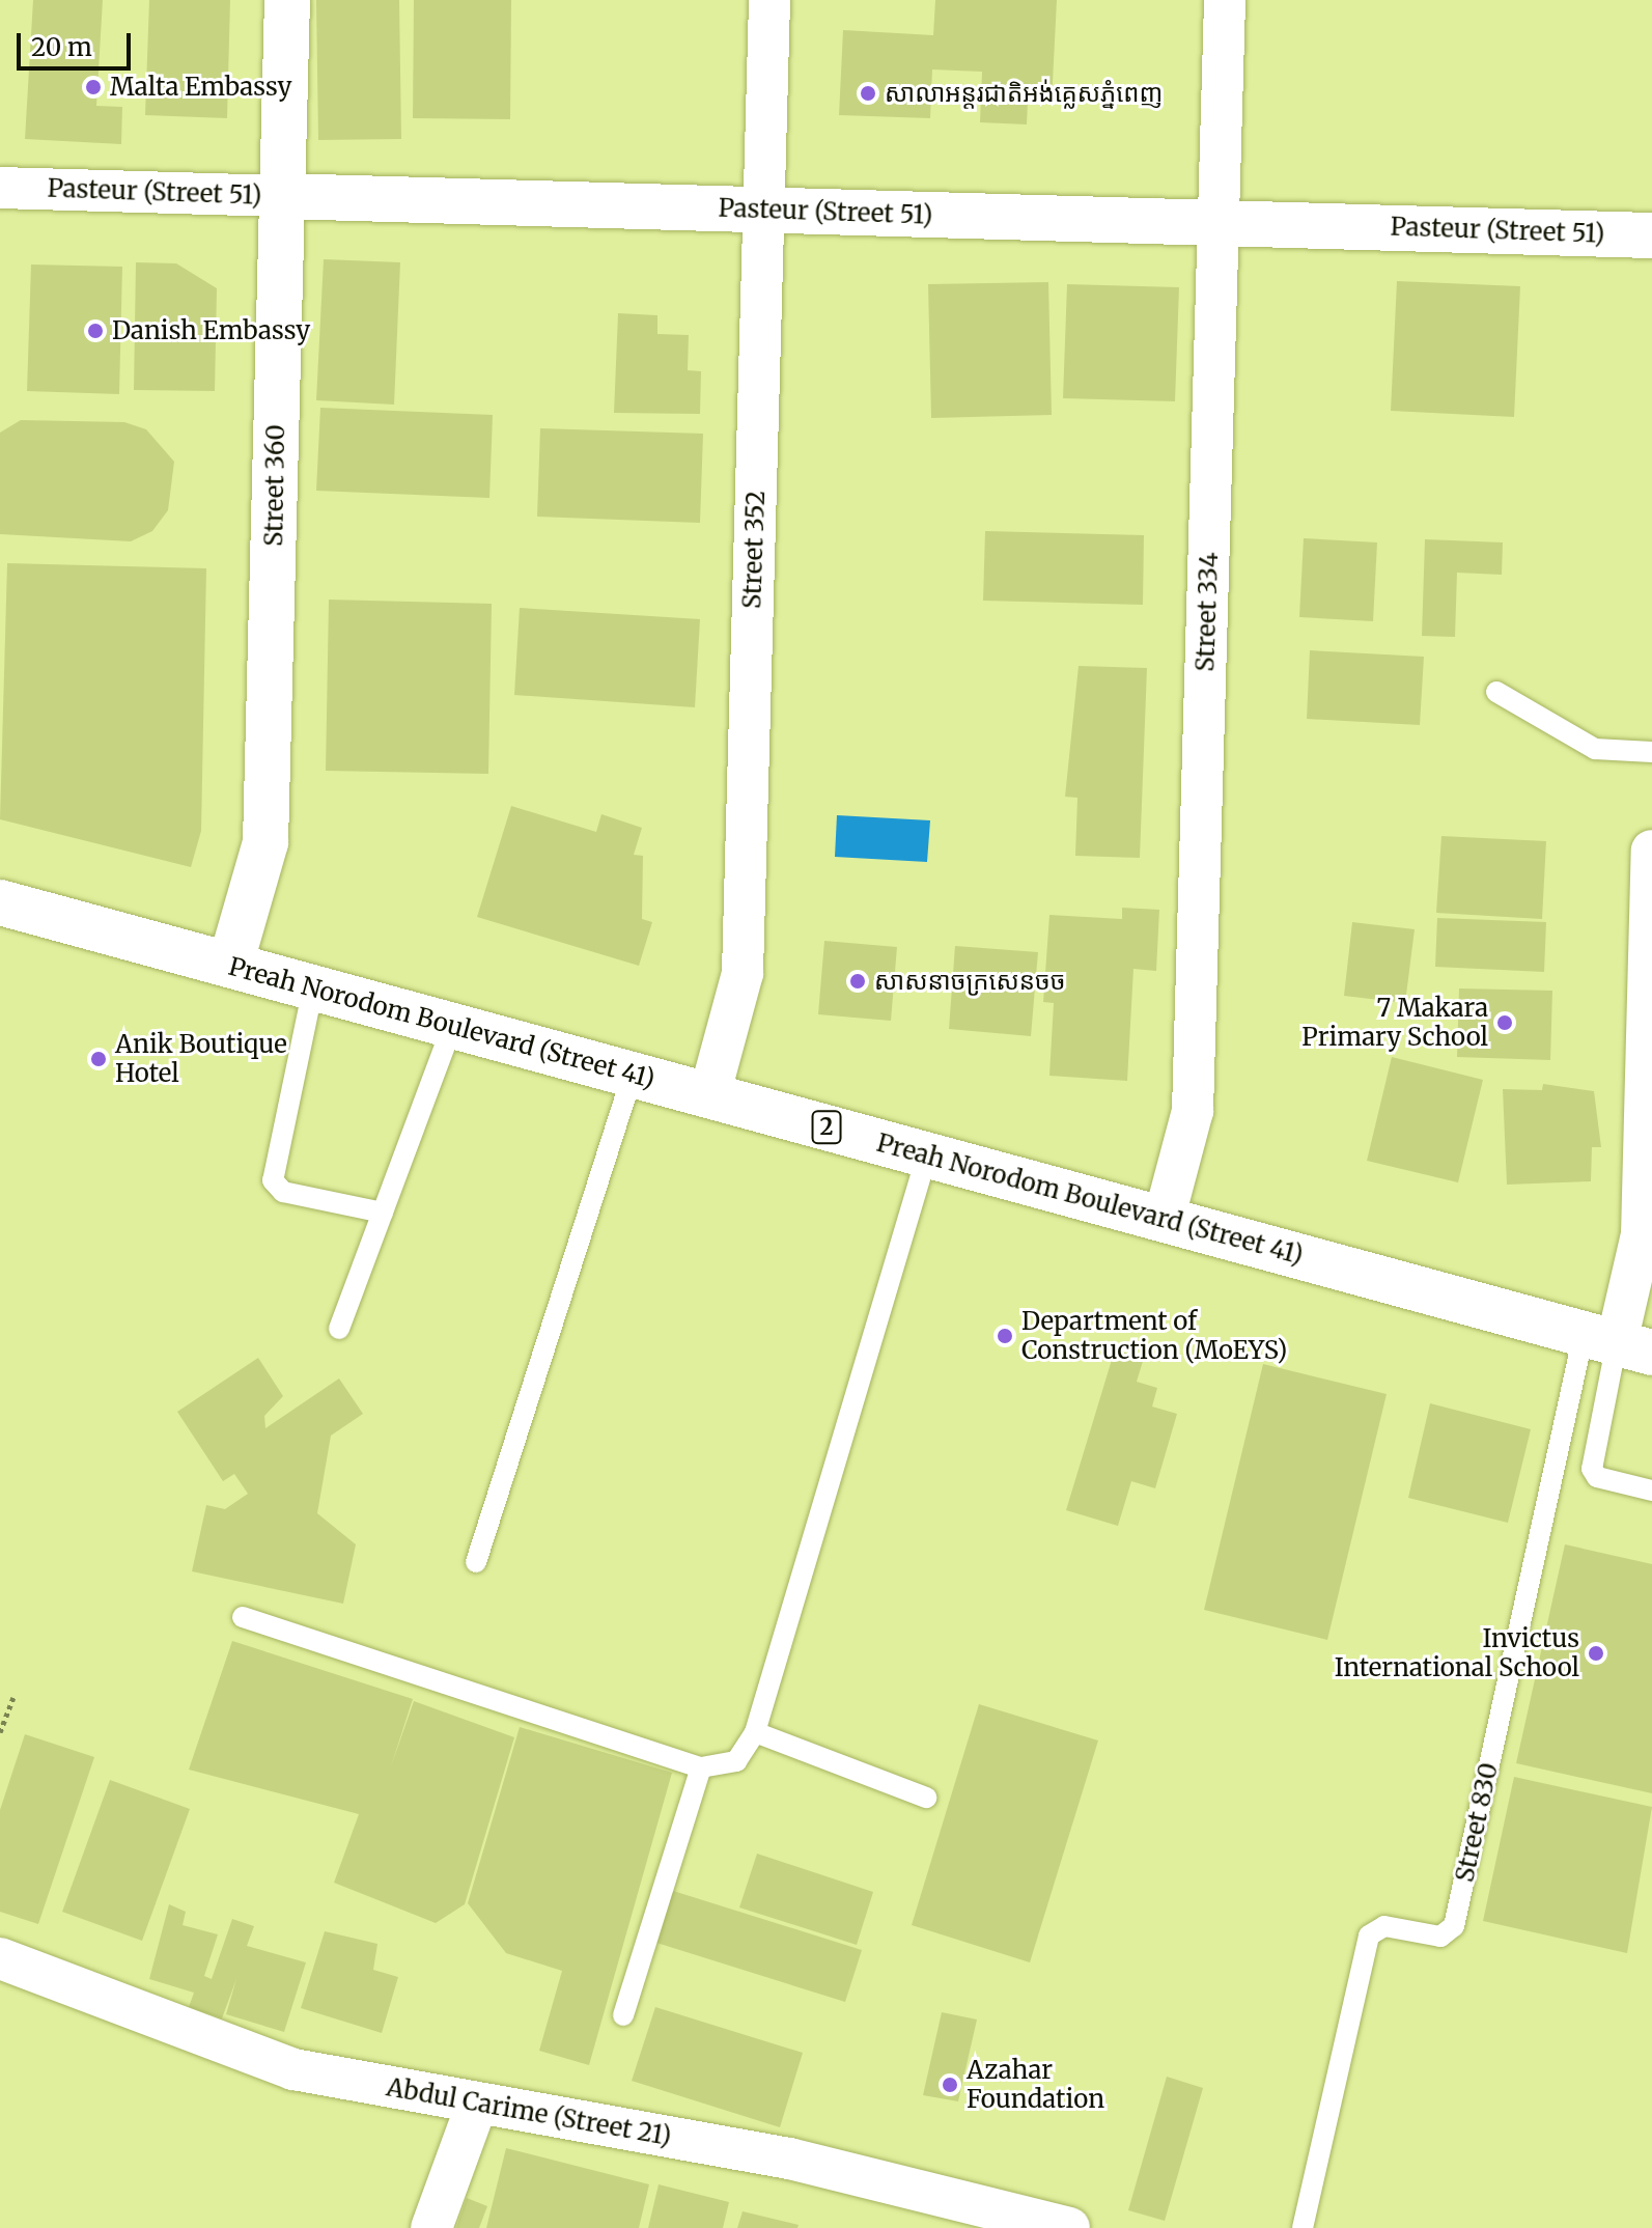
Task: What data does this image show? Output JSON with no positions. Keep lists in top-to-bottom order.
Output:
{
  "streets": {
    "street": [
      "Pasteur (Street 51)",
      "Street 360",
      "Street 352",
      "Street 334",
      "Preah Norodom Boulevard (Street 41)",
      "2",
      "Abdul Carime (Street 21)"
    ],
    "lane": ["Street 830"]
  },
  "crossings": [
    ["Pasteur (Street 51)", "Street 360"],
    ["Pasteur (Street 51)", "Street 352"],
    ["Pasteur (Street 51)", "Street 334"],
    ["Street 360", "Preah Norodom Boulevard (Street 41)"],
    ["Street 352", "Preah Norodom Boulevard (Street 41)"],
    ["Street 334", "Preah Norodom Boulevard (Street 41)"],
    ["Preah Norodom Boulevard (Street 41)", "Street 830"]
  ],
  "places": [
    "Malta Embassy",
    "សាលាអន្តរជាតិអង់គ្លេសភ្នំពេញ",
    "Danish Embassy",
    "សាសនាចក្រសេនចច",
    "7 Makara Primary School",
    "Anik Boutique Hotel",
    "Department of Construction (MoEYS)",
    "Invictus International School",
    "Azahar Foundation"
  ],
  "scale_bar": "20 m"
}
